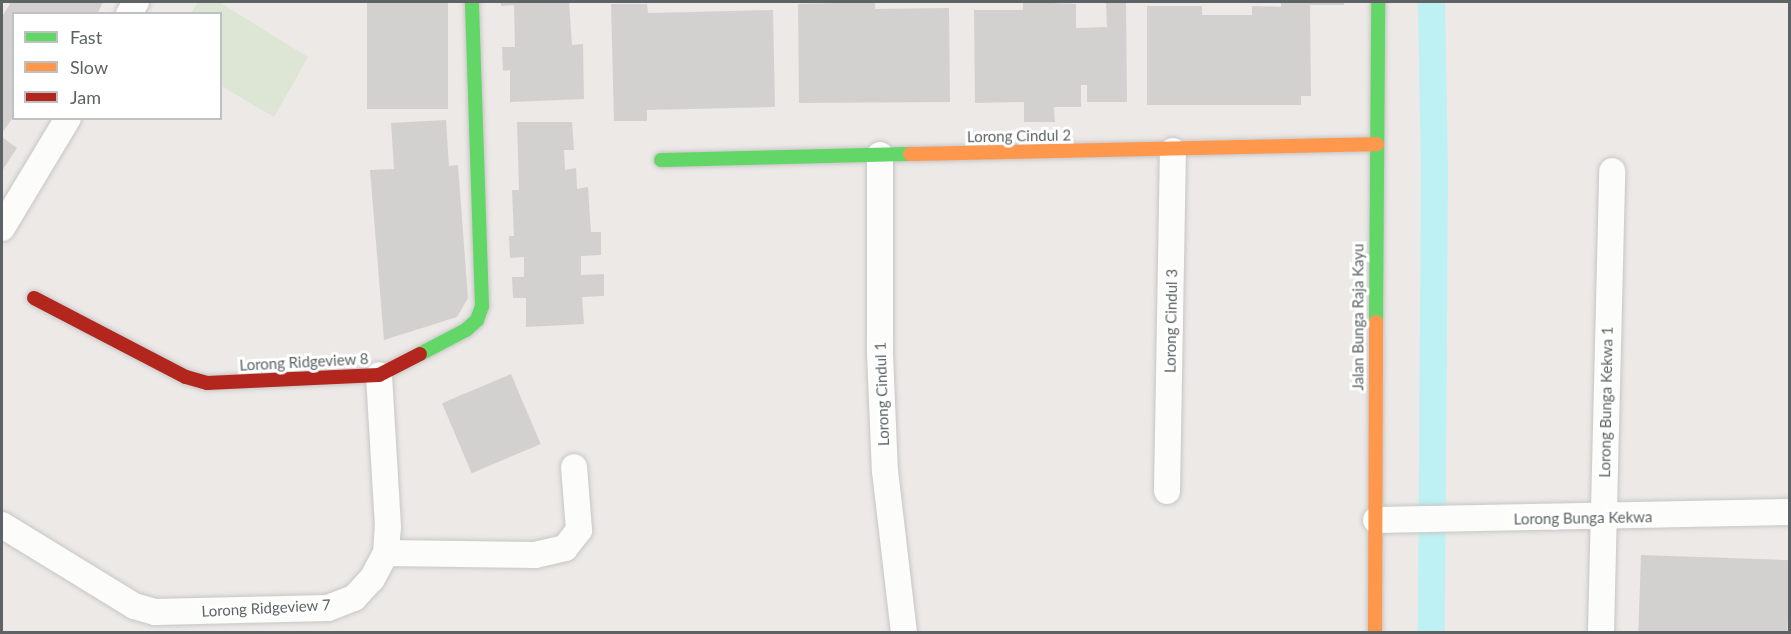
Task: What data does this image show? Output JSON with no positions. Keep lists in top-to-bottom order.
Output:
{
  "streets": {
    "street": [
      "Lorong Cindul 2",
      "Jalan Bunga Raja Kayu",
      "Lorong Cindul 3",
      "Lorong Ridgeview 8",
      "Lorong Cindul 1",
      "Lorong Bunga Kekwa 1",
      "Lorong Bunga Kekwa",
      "Lorong Ridgeview 7"
    ]
  },
  "crossings": [
    ["Lorong Cindul 2", "Jalan Bunga Raja Kayu"],
    ["Lorong Cindul 2", "Lorong Cindul 3"],
    ["Lorong Cindul 2", "Lorong Cindul 1"],
    ["Jalan Bunga Raja Kayu", "Lorong Bunga Kekwa"],
    ["Lorong Ridgeview 8", "Lorong Ridgeview 7"],
    ["Lorong Bunga Kekwa 1", "Lorong Bunga Kekwa"]
  ],
  "legend": ["Fast", "Slow", "Jam"]
}
